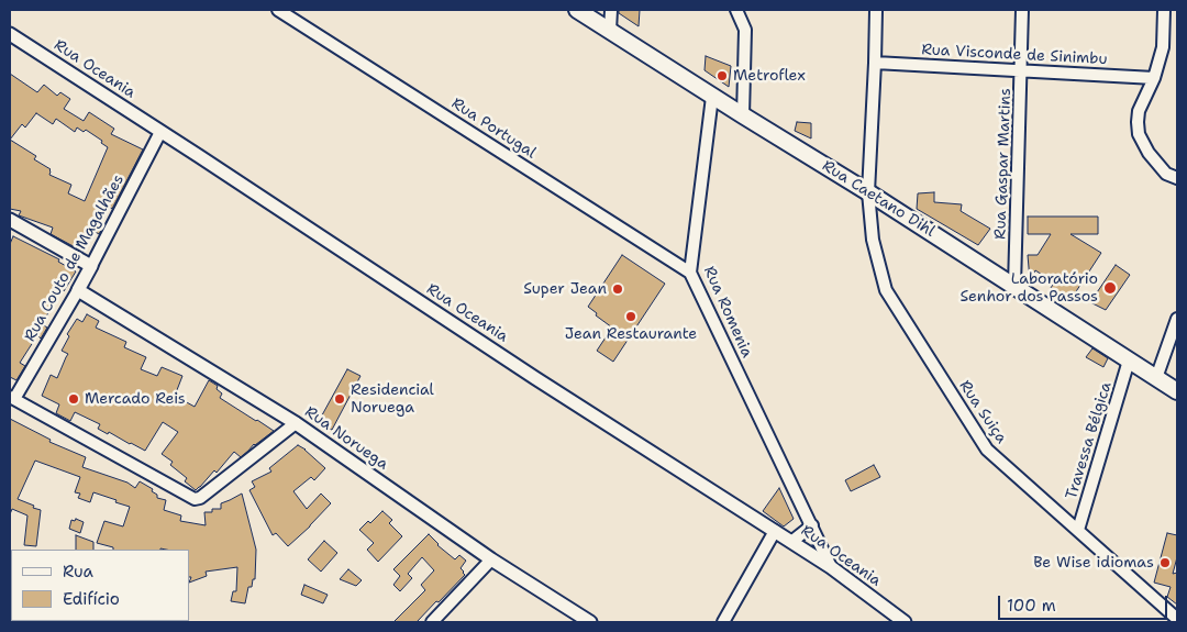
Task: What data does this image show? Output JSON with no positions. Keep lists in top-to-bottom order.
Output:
{
  "streets": {
    "main road": ["Rua Caetano Dihl"],
    "street": [
      "Rua Visconde de Sinimbu",
      "Rua Oceania",
      "Rua Portugal",
      "Rua Gaspar Martins",
      "Rua Couto de Magalhães",
      "Rua Romenia",
      "Rua Suiça",
      "Rua Noruega",
      "Travessa Bélgica"
    ]
  },
  "crossings": [
    ["Rua Visconde de Sinimbu", "Rua Gaspar Martins"],
    ["Rua Visconde de Sinimbu", "Rua Suiça"],
    ["Rua Oceania", "Rua Couto de Magalhães"],
    ["Rua Oceania", "Rua Romenia"],
    ["Rua Portugal", "Rua Romenia"],
    ["Rua Gaspar Martins", "Rua Caetano Dihl"],
    ["Rua Caetano Dihl", "Rua Romenia"],
    ["Rua Caetano Dihl", "Rua Suiça"],
    ["Rua Caetano Dihl", "Travessa Bélgica"],
    ["Rua Couto de Magalhães", "Rua Noruega"],
    ["Rua Suiça", "Travessa Bélgica"]
  ],
  "places": [
    "Metroflex",
    "Laboratório Senhor dos Passos",
    "Super Jean",
    "Jean Restaurante",
    "Mercado Reis",
    "Residencial Noruega",
    "Be Wise idiomas"
  ],
  "legend": ["Rua", "Edifício"],
  "scale_bar": "100 m"
}
